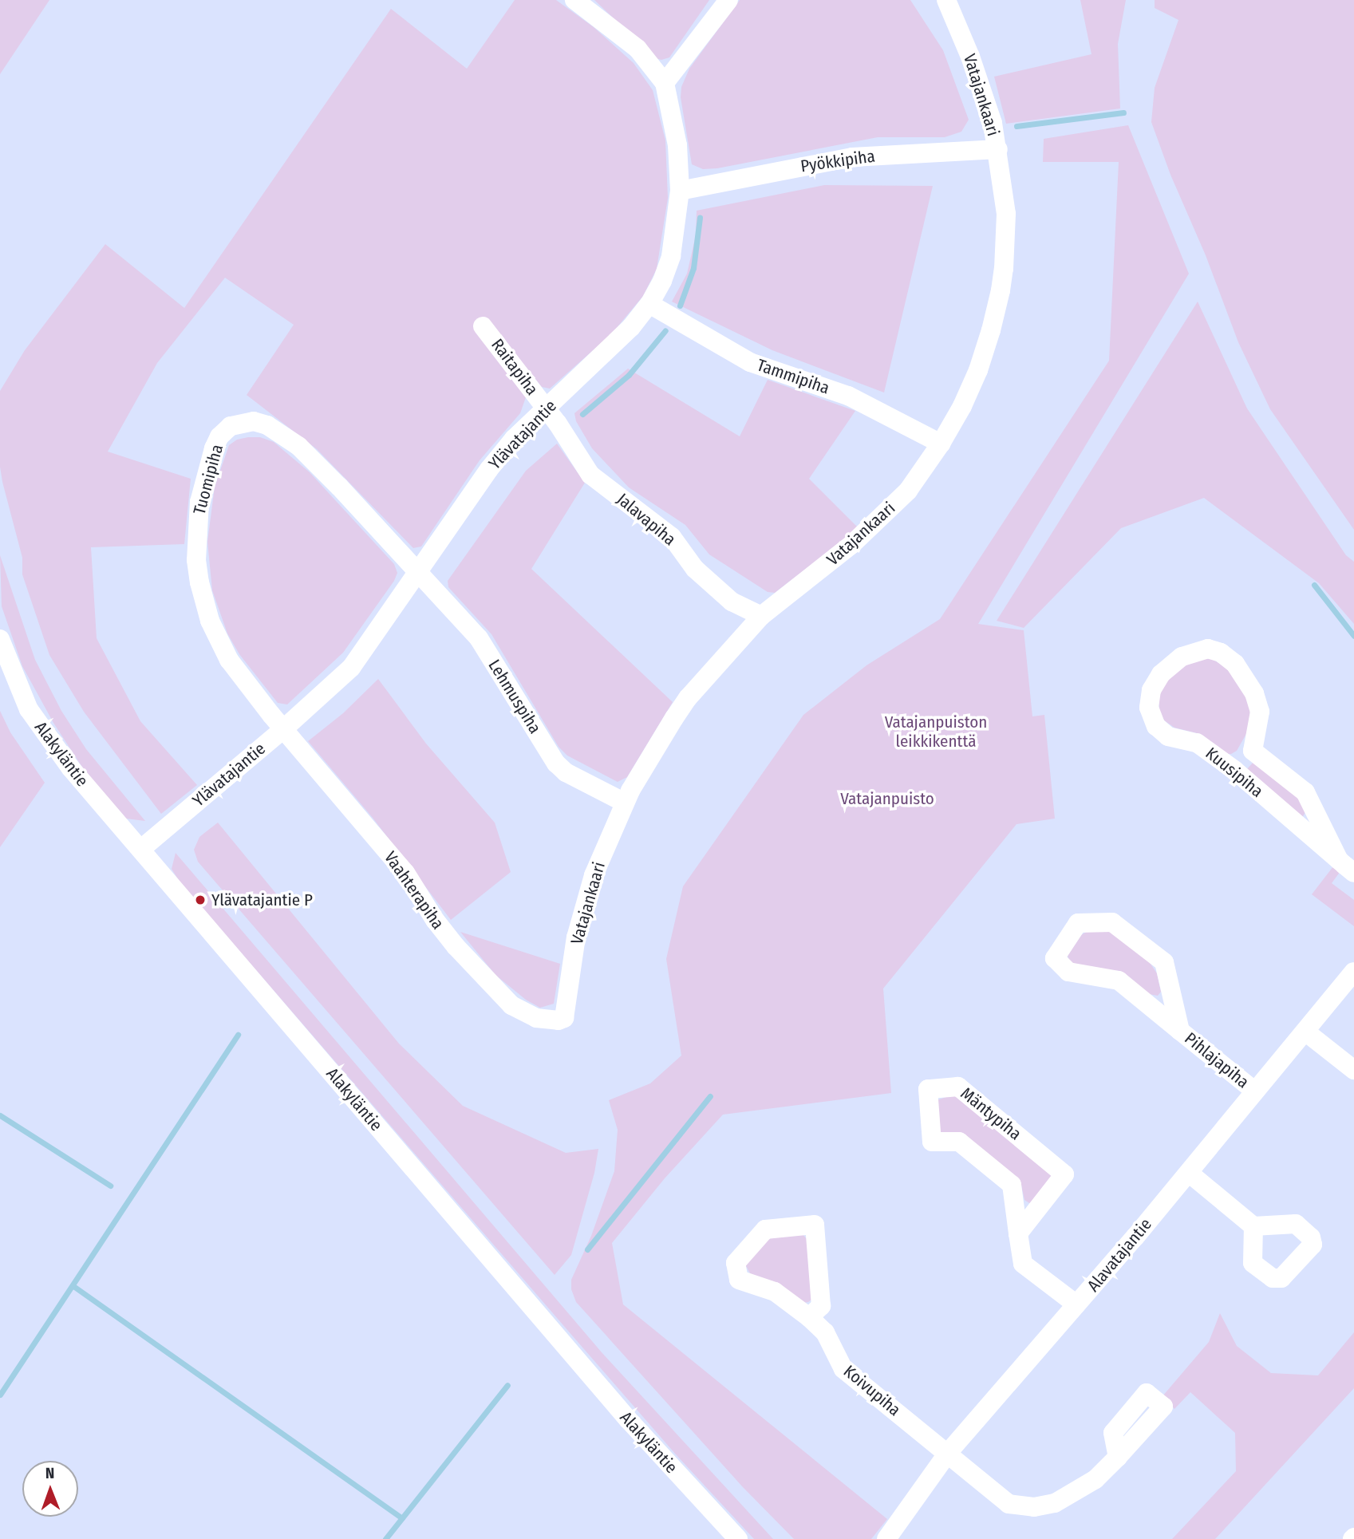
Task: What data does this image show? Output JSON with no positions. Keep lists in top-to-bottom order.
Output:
{
  "streets": {
    "street": [
      "Vatajankaari",
      "Pyökkipiha",
      "Raitapiha",
      "Tammipiha",
      "Ylävatajantie",
      "Tuomipiha",
      "Jalavapiha",
      "Lehmuspiha",
      "Alakyläntie",
      "Kuusipiha",
      "Vaahterapiha",
      "Pihlajapiha",
      "Mäntypiha",
      "Alavatajantie",
      "Koivupiha"
    ]
  },
  "crossings": [
    ["Vatajankaari", "Pyökkipiha"],
    ["Vatajankaari", "Tammipiha"],
    ["Vatajankaari", "Jalavapiha"],
    ["Vatajankaari", "Lehmuspiha"],
    ["Vatajankaari", "Vaahterapiha"],
    ["Pyökkipiha", "Ylävatajantie"],
    ["Raitapiha", "Ylävatajantie"],
    ["Raitapiha", "Jalavapiha"],
    ["Tammipiha", "Ylävatajantie"],
    ["Ylävatajantie", "Tuomipiha"],
    ["Ylävatajantie", "Jalavapiha"],
    ["Ylävatajantie", "Lehmuspiha"],
    ["Ylävatajantie", "Alakyläntie"],
    ["Ylävatajantie", "Vaahterapiha"],
    ["Tuomipiha", "Lehmuspiha"],
    ["Tuomipiha", "Vaahterapiha"],
    ["Pihlajapiha", "Alavatajantie"],
    ["Mäntypiha", "Alavatajantie"],
    ["Alavatajantie", "Koivupiha"]
  ],
  "parks": ["Vatajanpuiston leikkikenttä", "Vatajanpuisto"],
  "places": ["Ylävatajantie P"],
  "north": "top"
}
